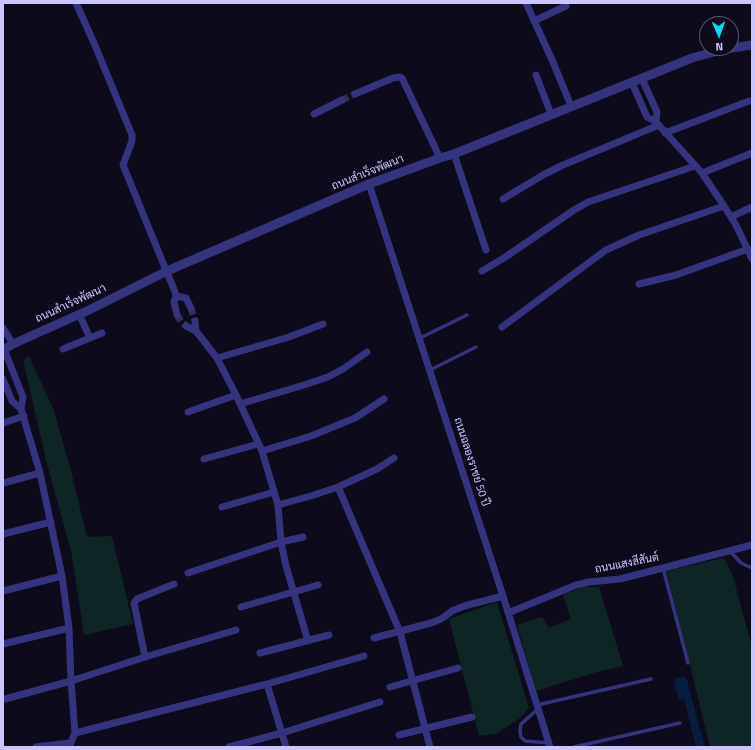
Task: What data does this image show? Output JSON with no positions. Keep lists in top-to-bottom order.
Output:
{
  "streets": {
    "street": ["ถนนสำเร็จพัฒนา", "ถนนฉลองราชย์ 50 ปี", "ถนนแสงสีสันต์"]
  },
  "crossings": [
    ["ถนนสำเร็จพัฒนา", "ถนนฉลองราชย์ 50 ปี"],
    ["ถนนฉลองราชย์ 50 ปี", "ถนนแสงสีสันต์"]
  ],
  "north": "bottom"
}
